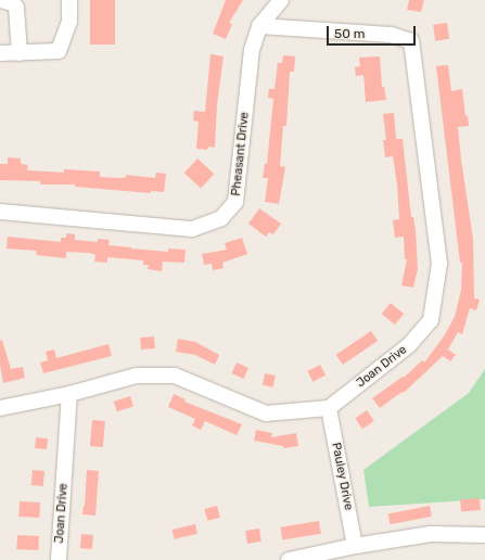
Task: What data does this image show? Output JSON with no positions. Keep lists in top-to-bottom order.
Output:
{
  "streets": {
    "street": ["Pheasant Drive", "Joan Drive", "Pauley Drive"]
  },
  "crossings": [
    ["Pheasant Drive", "Joan Drive"],
    ["Joan Drive", "Pauley Drive"]
  ],
  "scale_bar": "50 m"
}
